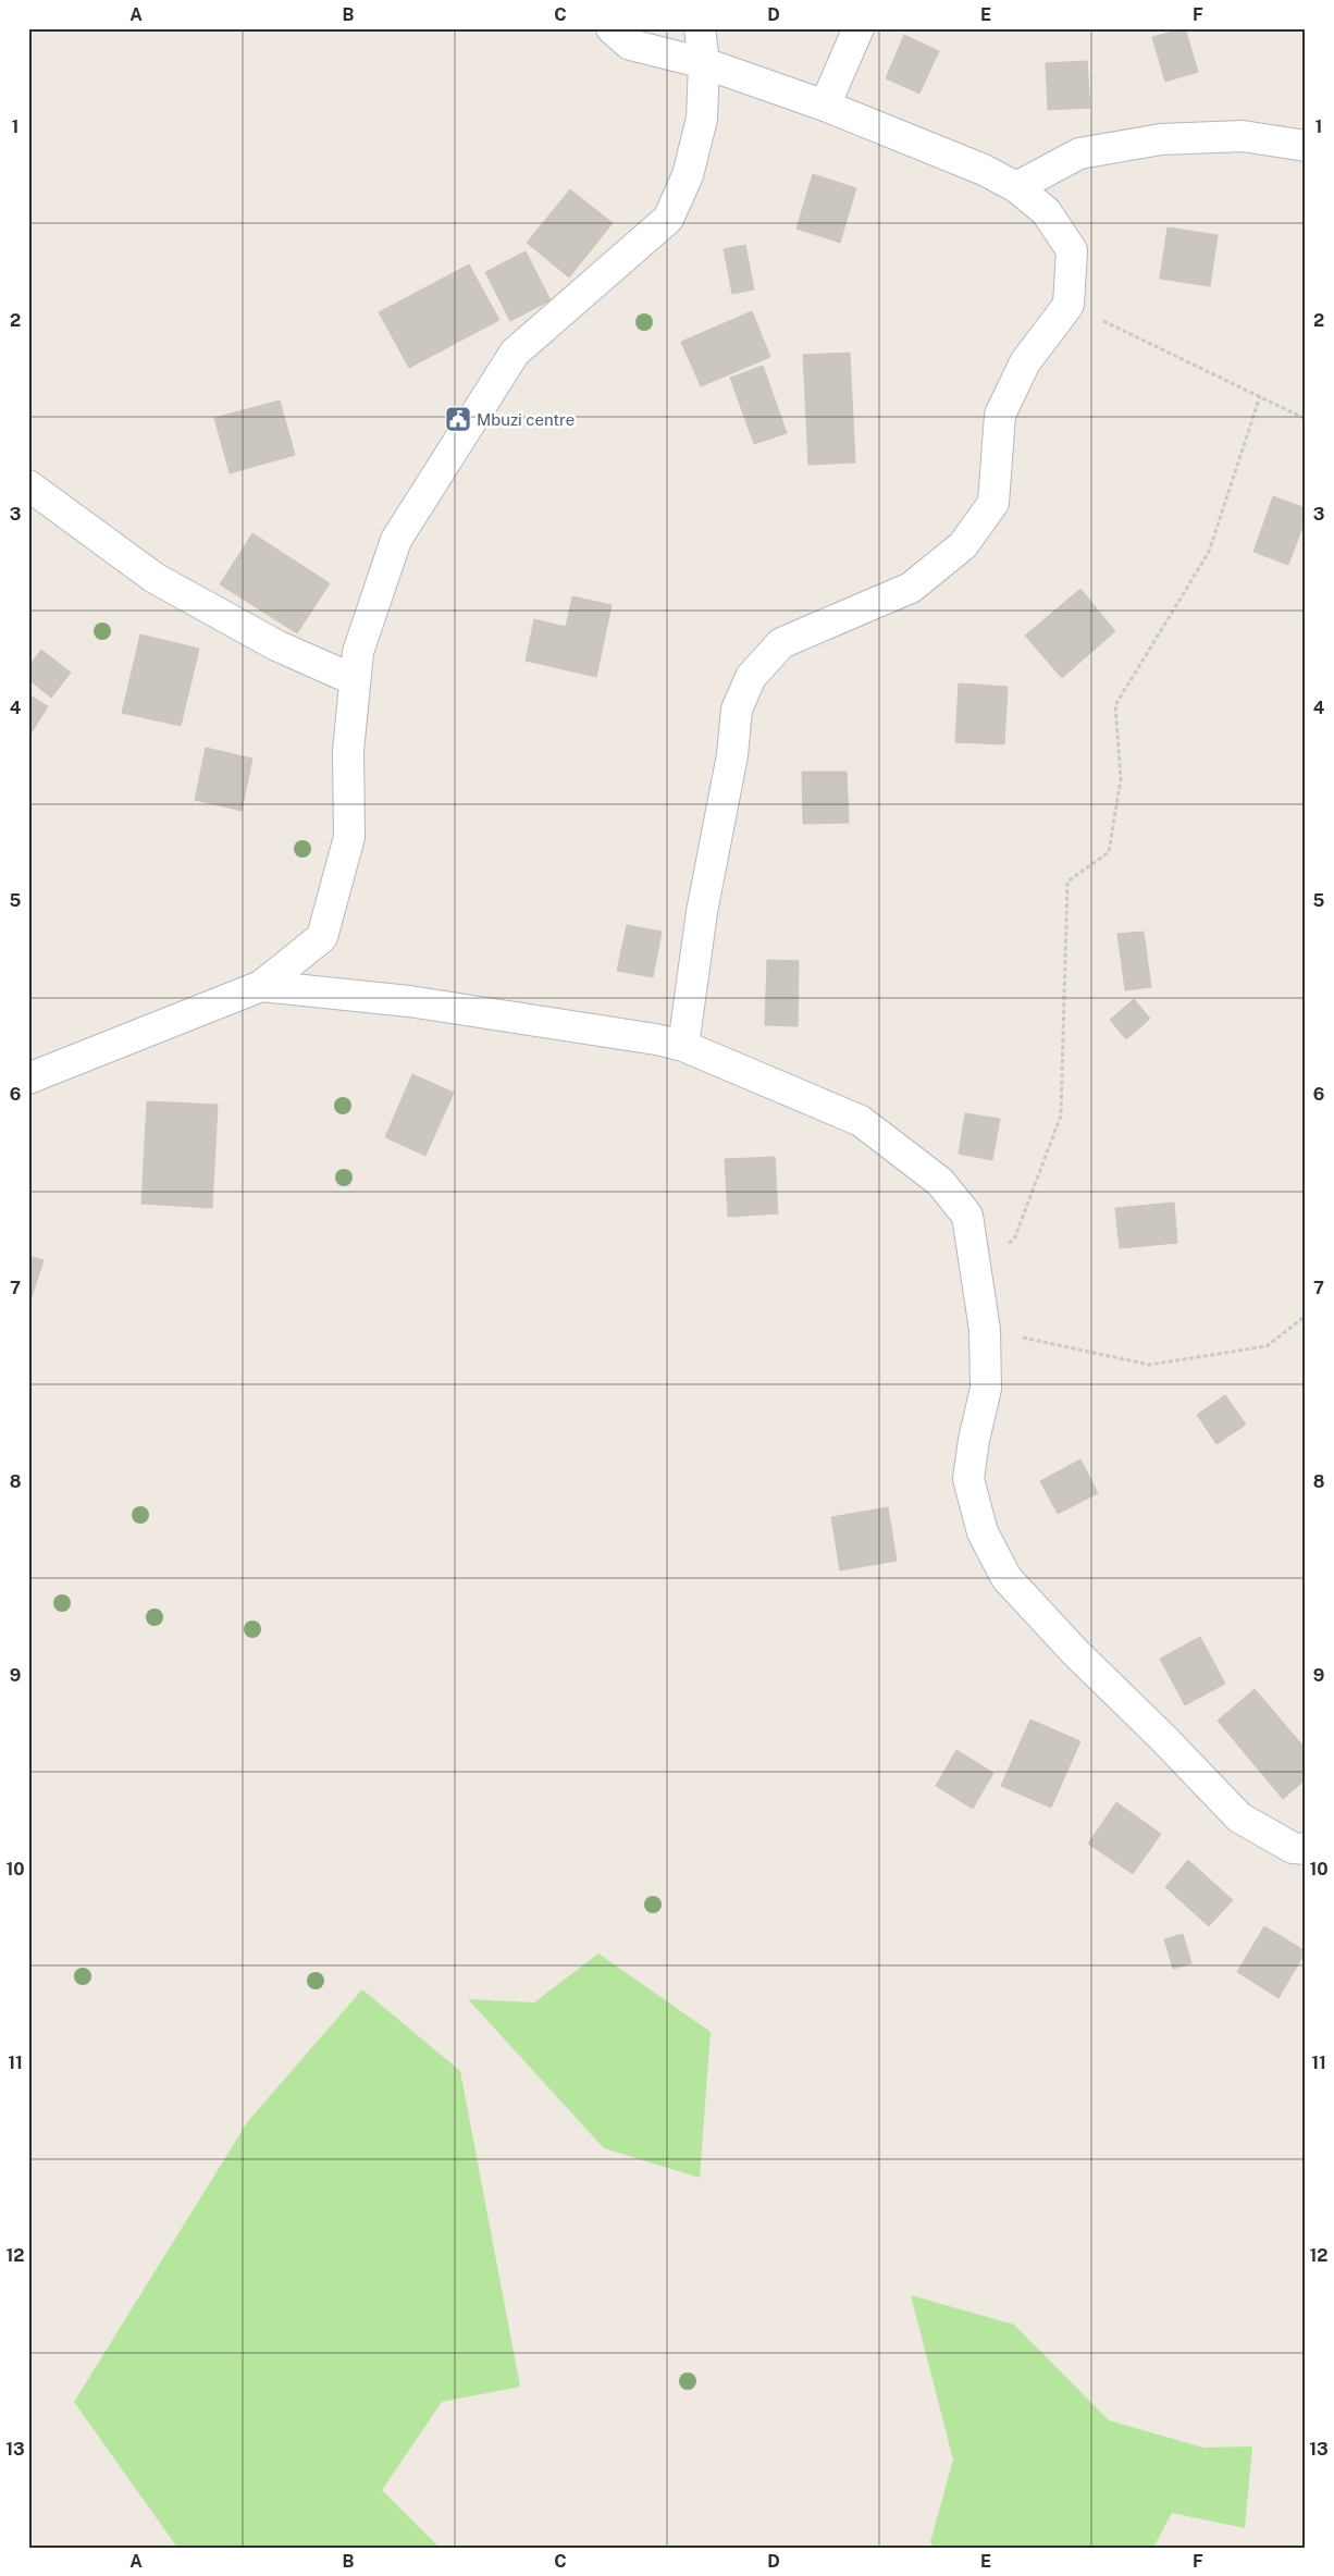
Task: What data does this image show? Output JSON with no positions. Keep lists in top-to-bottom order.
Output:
{
  "places": {
    "public building": ["Mbuzi centre"]
  },
  "grid": {
    "columns": [
      "A",
      "B",
      "C",
      "D",
      "E",
      "F"
    ],
    "rows": [
      "1",
      "2",
      "3",
      "4",
      "5",
      "6",
      "7",
      "8",
      "9",
      "10",
      "11",
      "12",
      "13"
    ]
  }
}
